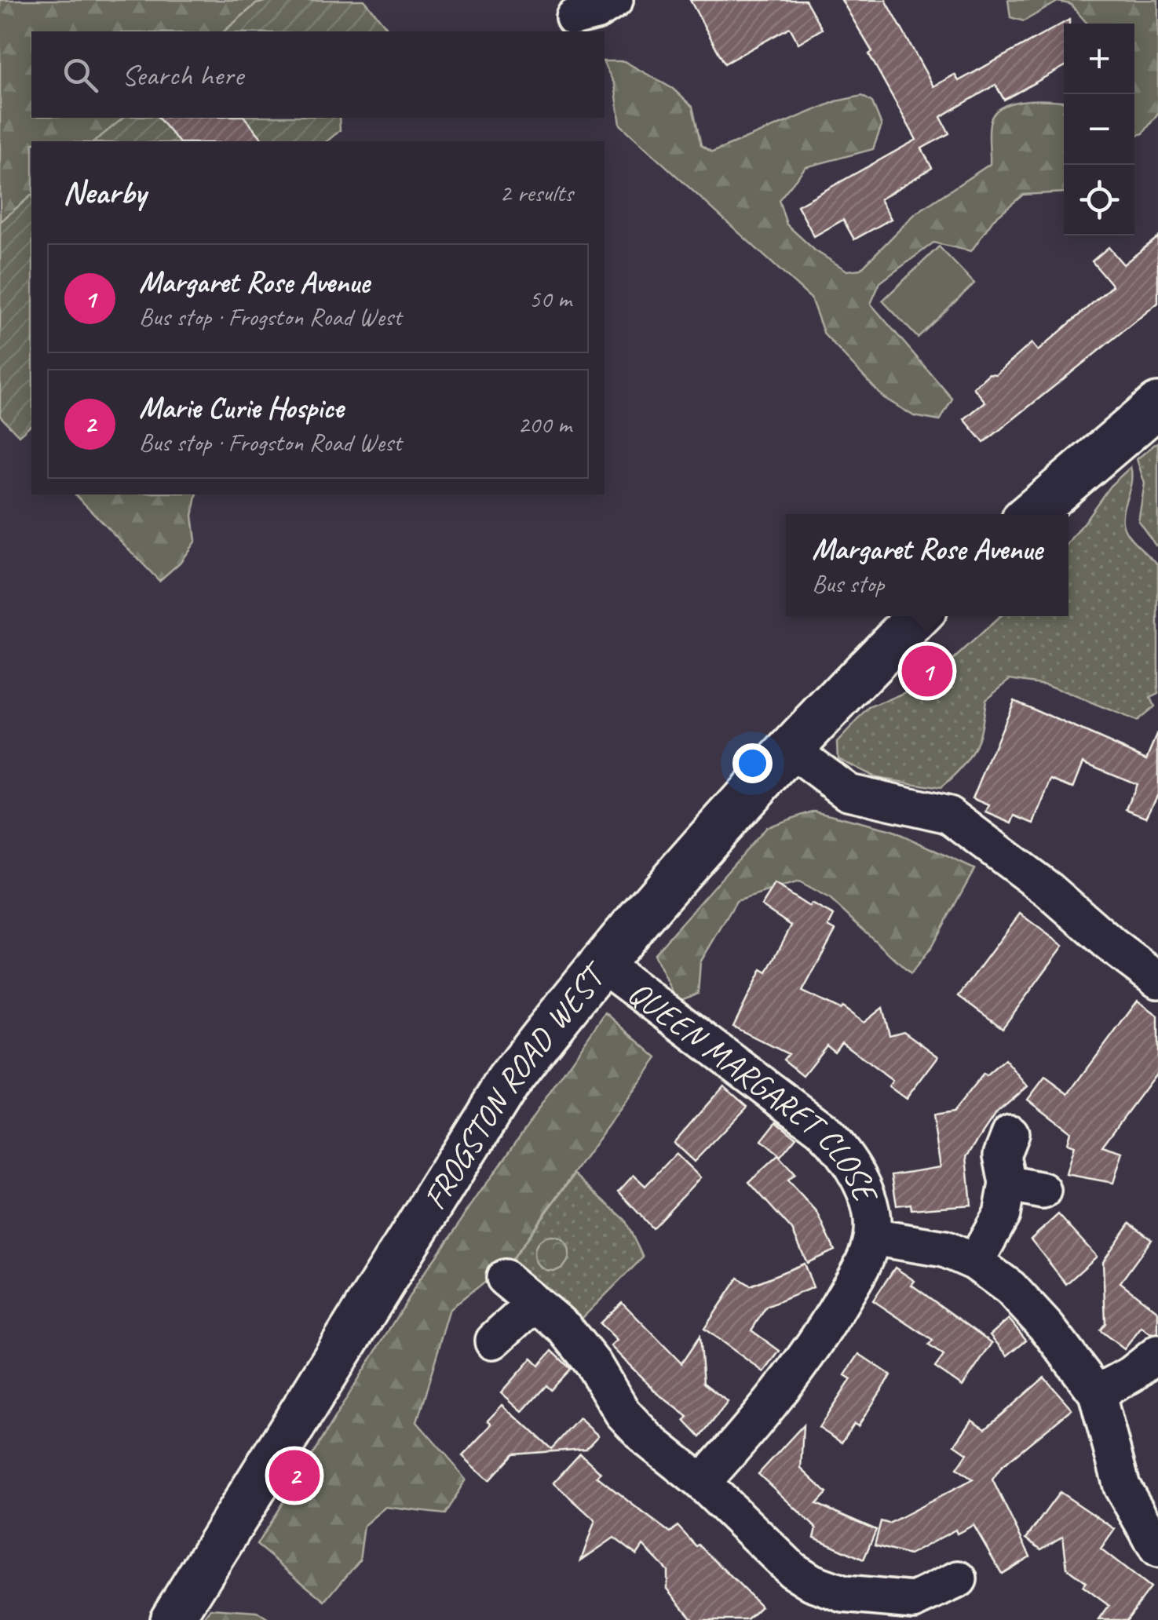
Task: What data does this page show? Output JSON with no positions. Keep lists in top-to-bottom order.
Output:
{
  "streets": {
    "main road": ["FROGSTON ROAD WEST"],
    "street": ["QUEEN MARGARET CLOSE"]
  },
  "crossings": [
    ["FROGSTON ROAD WEST", "QUEEN MARGARET CLOSE"]
  ],
  "page": {
    "map_buttons": ["+", "−"],
    "search": "Search here",
    "heading": ["Nearby", "2 results"],
    "list": [
      {
        "mark": "1",
        "name": "Margaret Rose Avenue",
        "note": "Bus stop · Frogston Road West",
        "value": "50 m"
      },
      {
        "mark": "2",
        "name": "Marie Curie Hospice",
        "note": "Bus stop · Frogston Road West",
        "value": "200 m"
      }
    ],
    "popup": ["Margaret Rose Avenue", "Bus stop"],
    "pins": ["1", "2"]
  }
}
